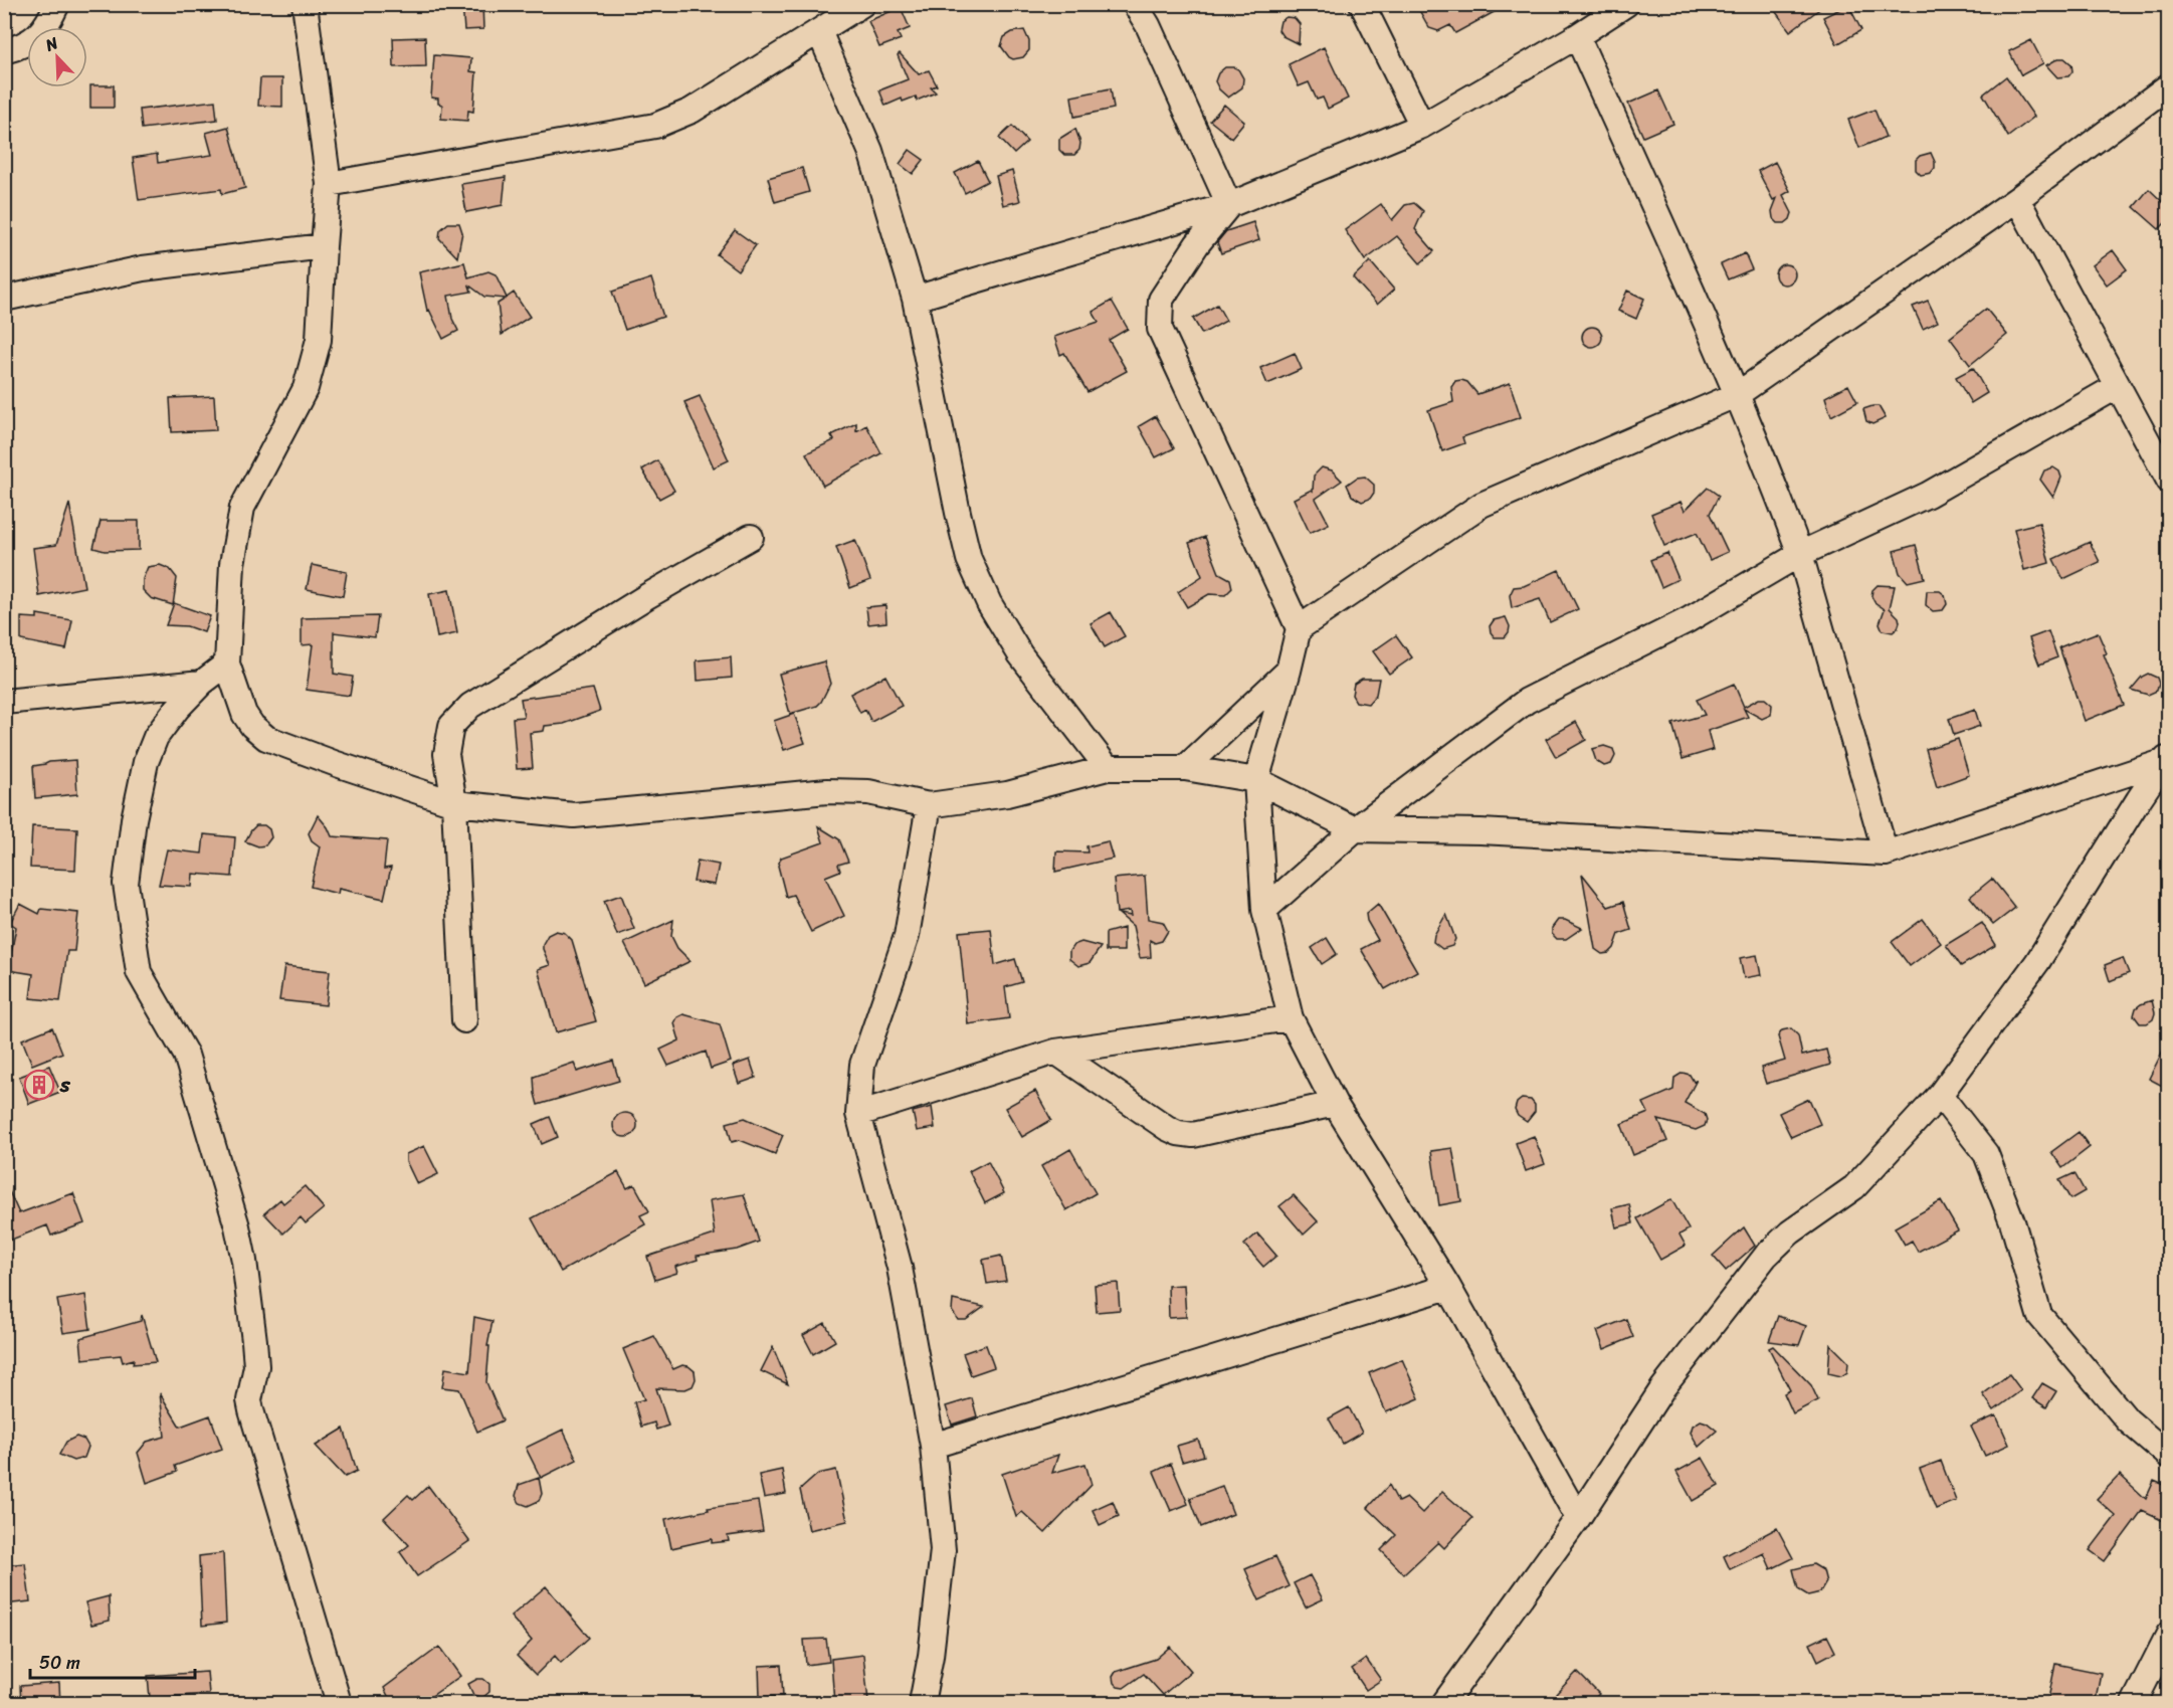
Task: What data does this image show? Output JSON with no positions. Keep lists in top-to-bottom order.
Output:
{
  "places": {
    "building": ["s"]
  },
  "scale_bar": "50 m",
  "north": "top left"
}
